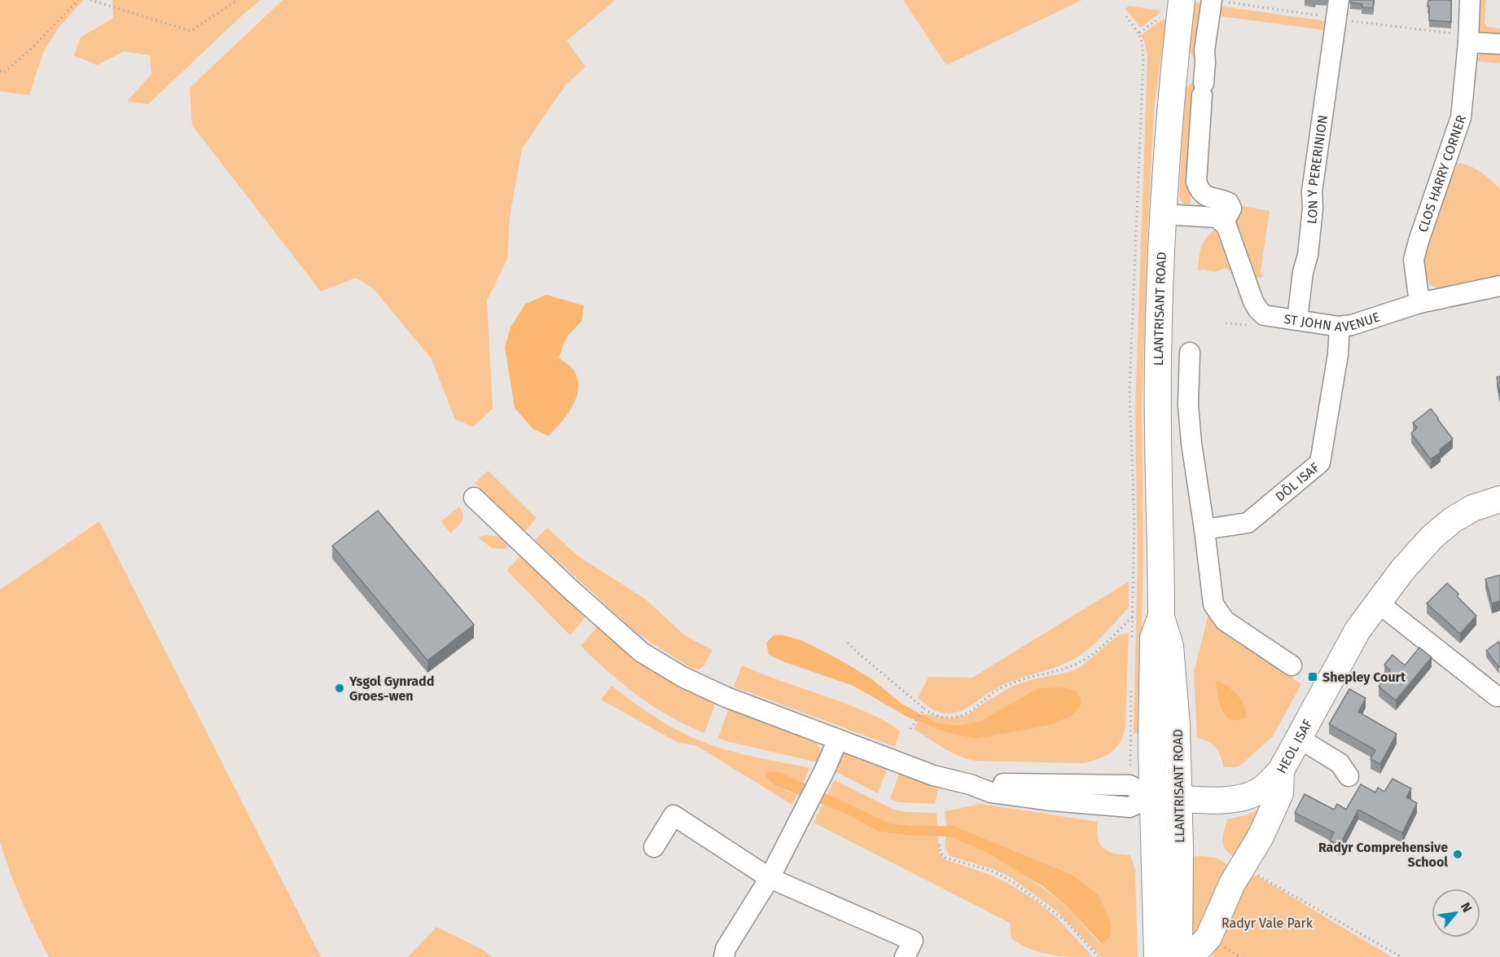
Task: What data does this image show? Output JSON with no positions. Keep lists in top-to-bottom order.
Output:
{
  "streets": {
    "main road": ["LLANTRISANT ROAD", "HEOL ISAF"],
    "street": [
      "LON Y PERERINION",
      "CLOS HARRY CORNER",
      "ST JOHN AVENUE",
      "DÔL ISAF"
    ]
  },
  "crossings": [
    ["LON Y PERERINION", "ST JOHN AVENUE"],
    ["CLOS HARRY CORNER", "ST JOHN AVENUE"],
    ["LLANTRISANT ROAD", "HEOL ISAF"],
    ["ST JOHN AVENUE", "DÔL ISAF"]
  ],
  "parks": ["Radyr Vale Park"],
  "places": {
    "transit": ["Shepley Court"],
    "other": ["Ysgol Gynradd Groes-wen", "Radyr Comprehensive School"]
  },
  "north": "top right"
}
